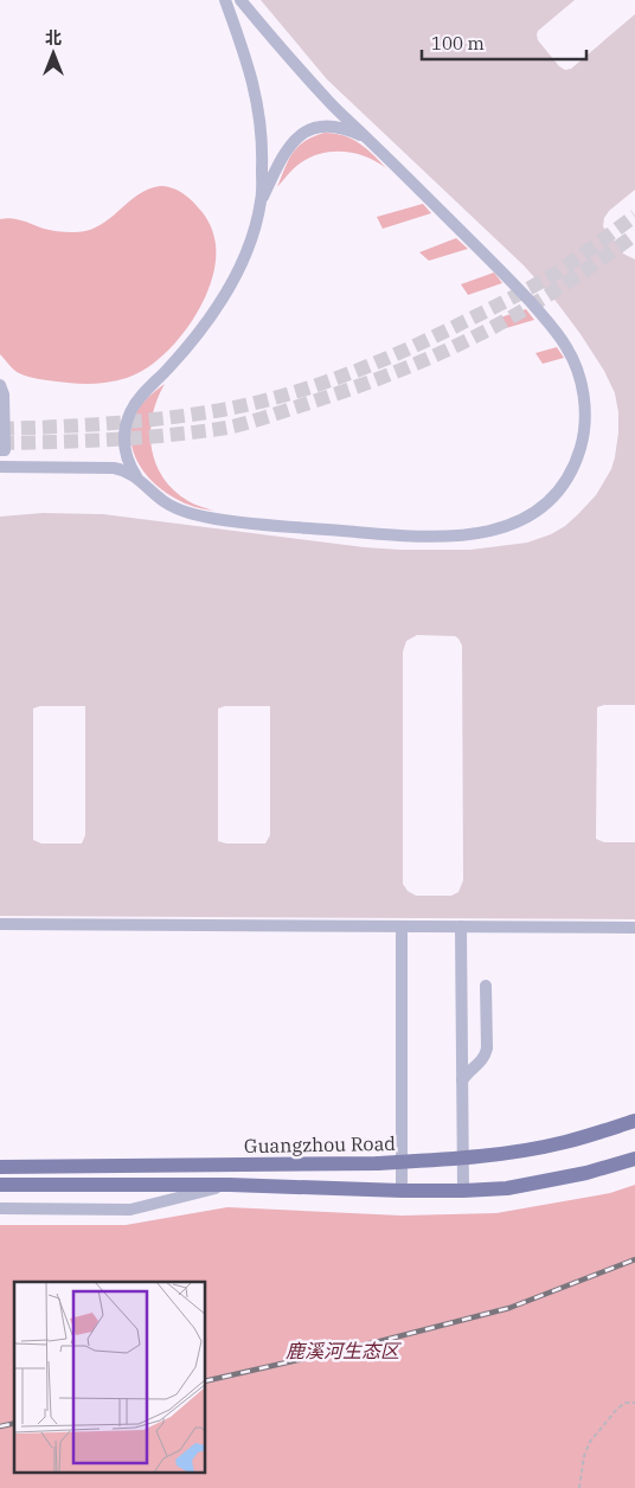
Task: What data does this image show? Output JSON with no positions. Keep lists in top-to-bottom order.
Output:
{
  "streets": {
    "main road": ["Guangzhou Road"]
  },
  "parks": ["鹿溪河生态区"],
  "scale_bar": "100 m",
  "north": "top"
}
